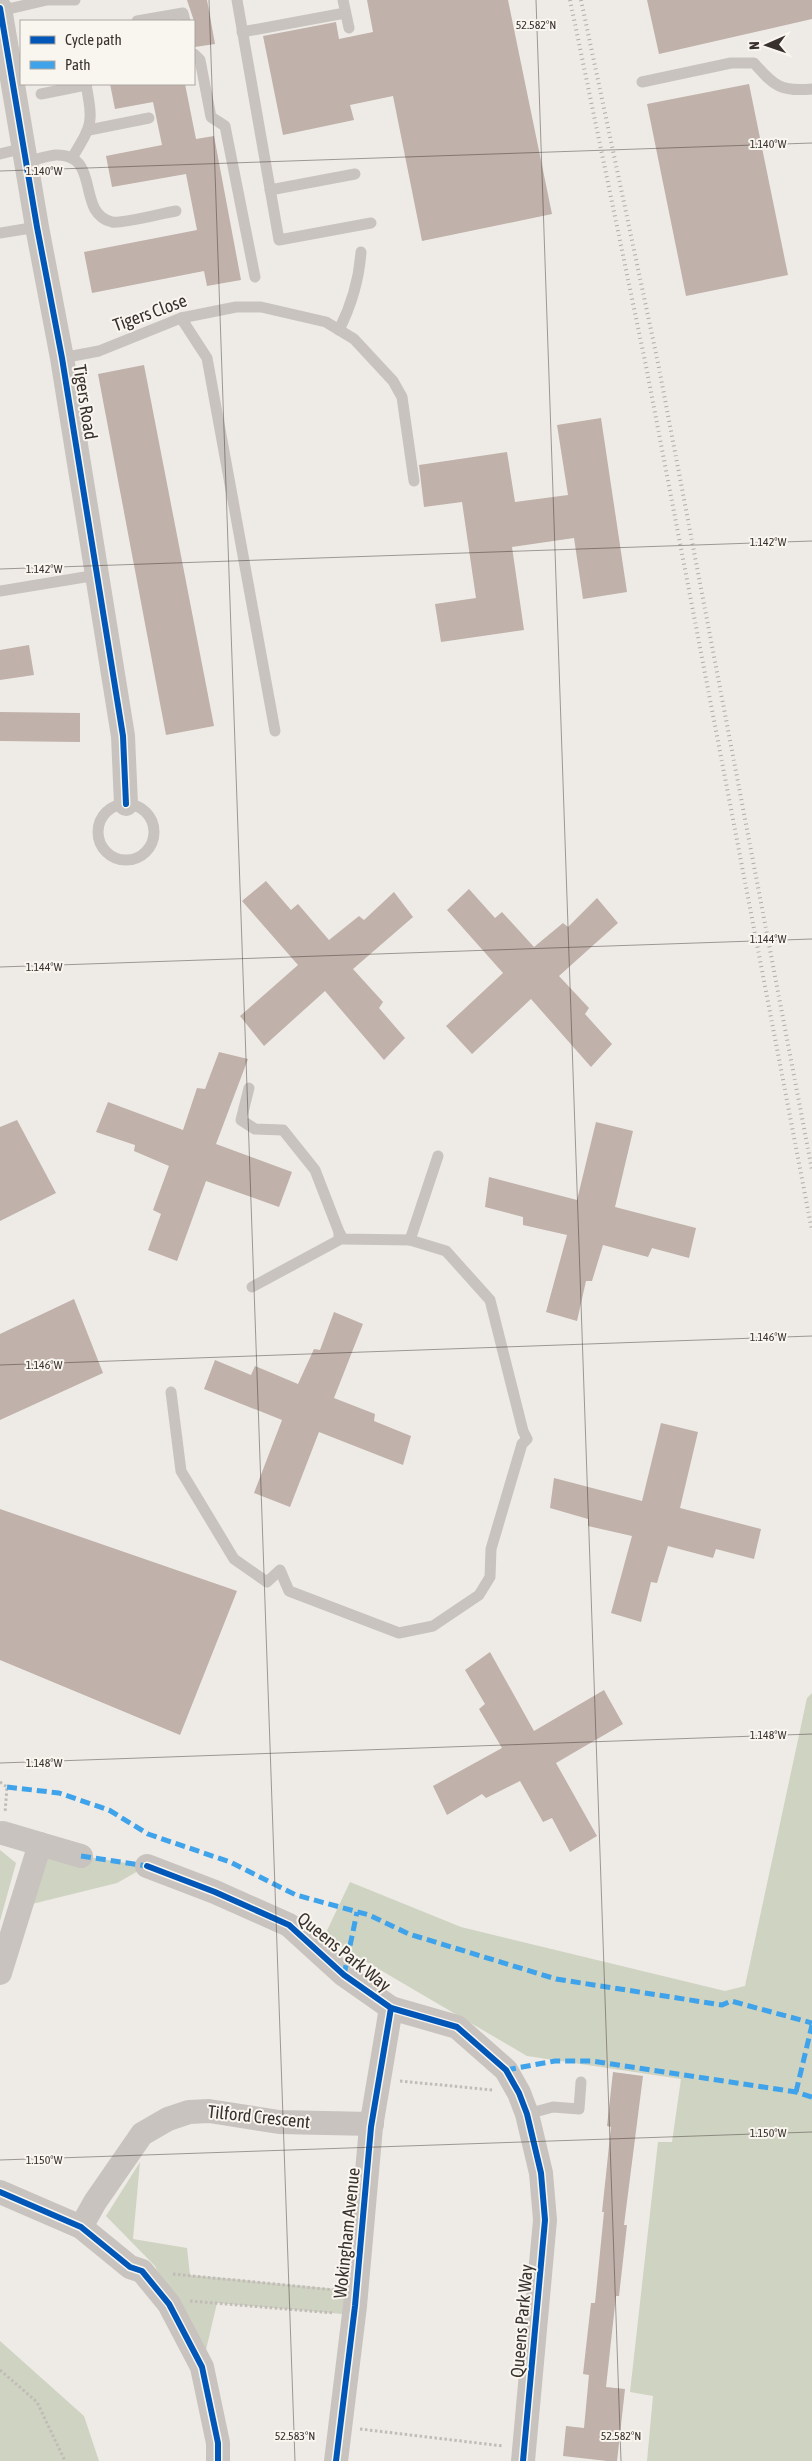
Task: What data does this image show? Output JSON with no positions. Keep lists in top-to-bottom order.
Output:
{
  "streets": {
    "street": [
      "Tigers Road",
      "Queens Park Way",
      "Tilford Crescent",
      "Wokingham Avenue"
    ],
    "lane": ["Tigers Close"]
  },
  "crossings": [
    ["Tigers Close", "Tigers Road"],
    ["Queens Park Way", "Wokingham Avenue"],
    ["Tilford Crescent", "Wokingham Avenue"]
  ],
  "legend": ["Cycle path", "Path"],
  "north": "left",
  "coordinates": [
    "52.582°N",
    "1.140°W",
    "1.142°W",
    "1.144°W",
    "1.146°W",
    "1.148°W",
    "1.150°W",
    "52.583°N"
  ]
}
